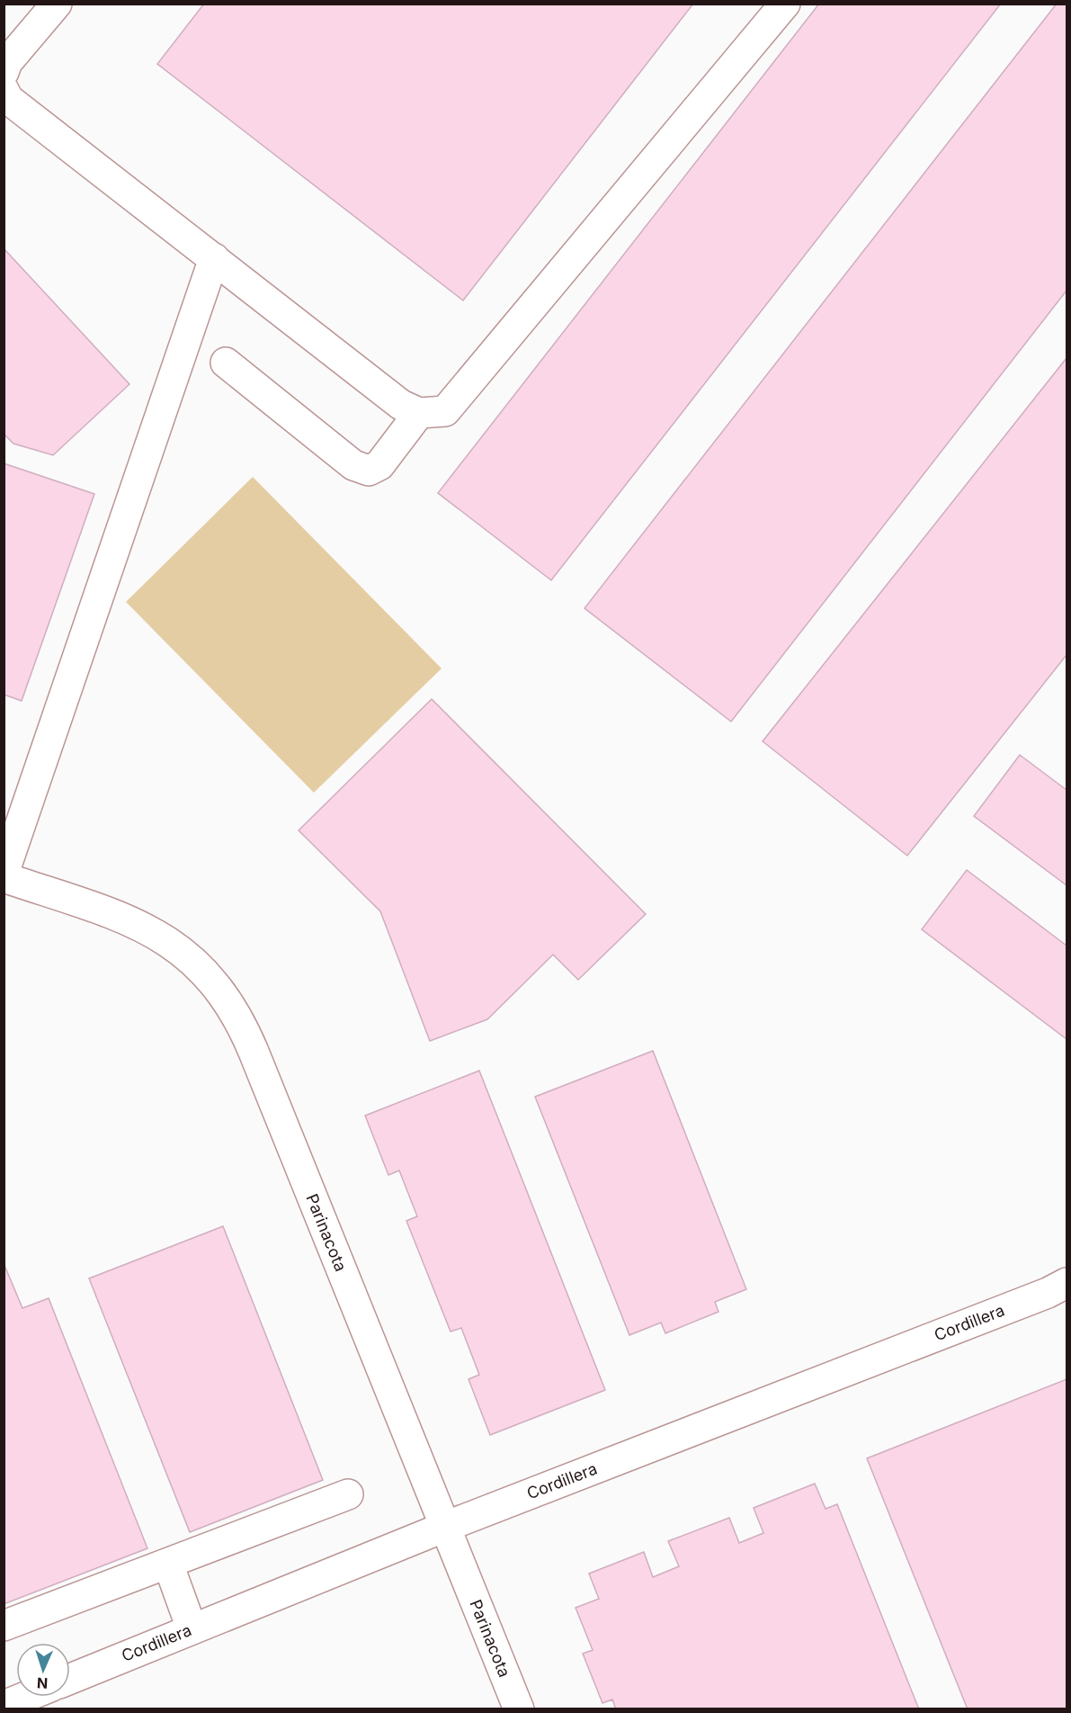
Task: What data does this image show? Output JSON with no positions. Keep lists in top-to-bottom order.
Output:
{
  "streets": {
    "street": ["Parinacota", "Cordillera"]
  },
  "crossings": [
    ["Parinacota", "Cordillera"]
  ],
  "north": "bottom"
}
